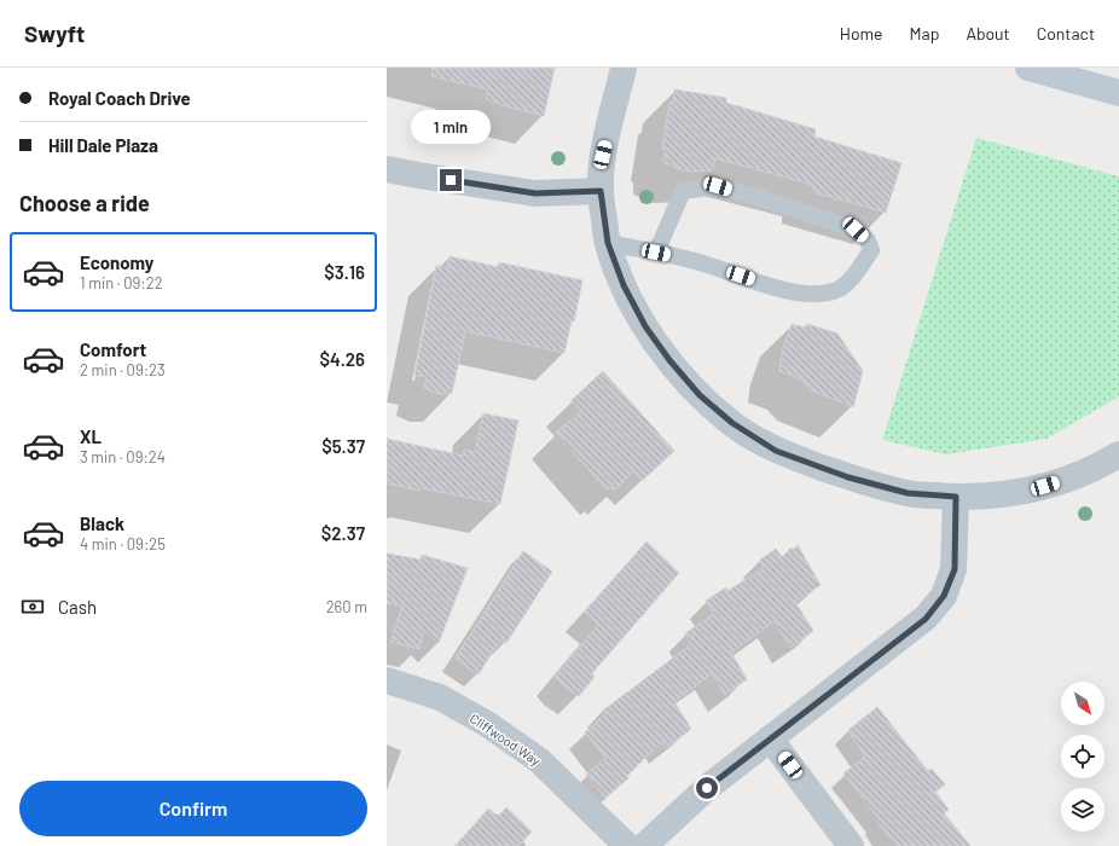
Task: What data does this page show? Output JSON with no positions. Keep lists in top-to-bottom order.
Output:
{
  "streets": {
    "street": ["Cliffwood Way"]
  },
  "north": "bottom right",
  "page": {
    "header": "Swyft",
    "nav": [
      "Home",
      "Map",
      "About",
      "Contact"
    ],
    "banner": ["Royal Coach Drive", "Hill Dale Plaza"],
    "bubble": "1 min",
    "heading": "Choose a ride",
    "list": [
      {
        "name": "Economy",
        "note": "1 min · 09:22",
        "value": "$3.16"
      },
      {
        "name": "Comfort",
        "note": "2 min · 09:23",
        "value": "$4.26"
      },
      {
        "name": "XL",
        "note": "3 min · 09:24",
        "value": "$5.37"
      },
      {
        "name": "Black",
        "note": "4 min · 09:25",
        "value": "$2.37"
      }
    ],
    "pay": ["Cash", "260 m"],
    "buttons": "Confirm"
  }
}
